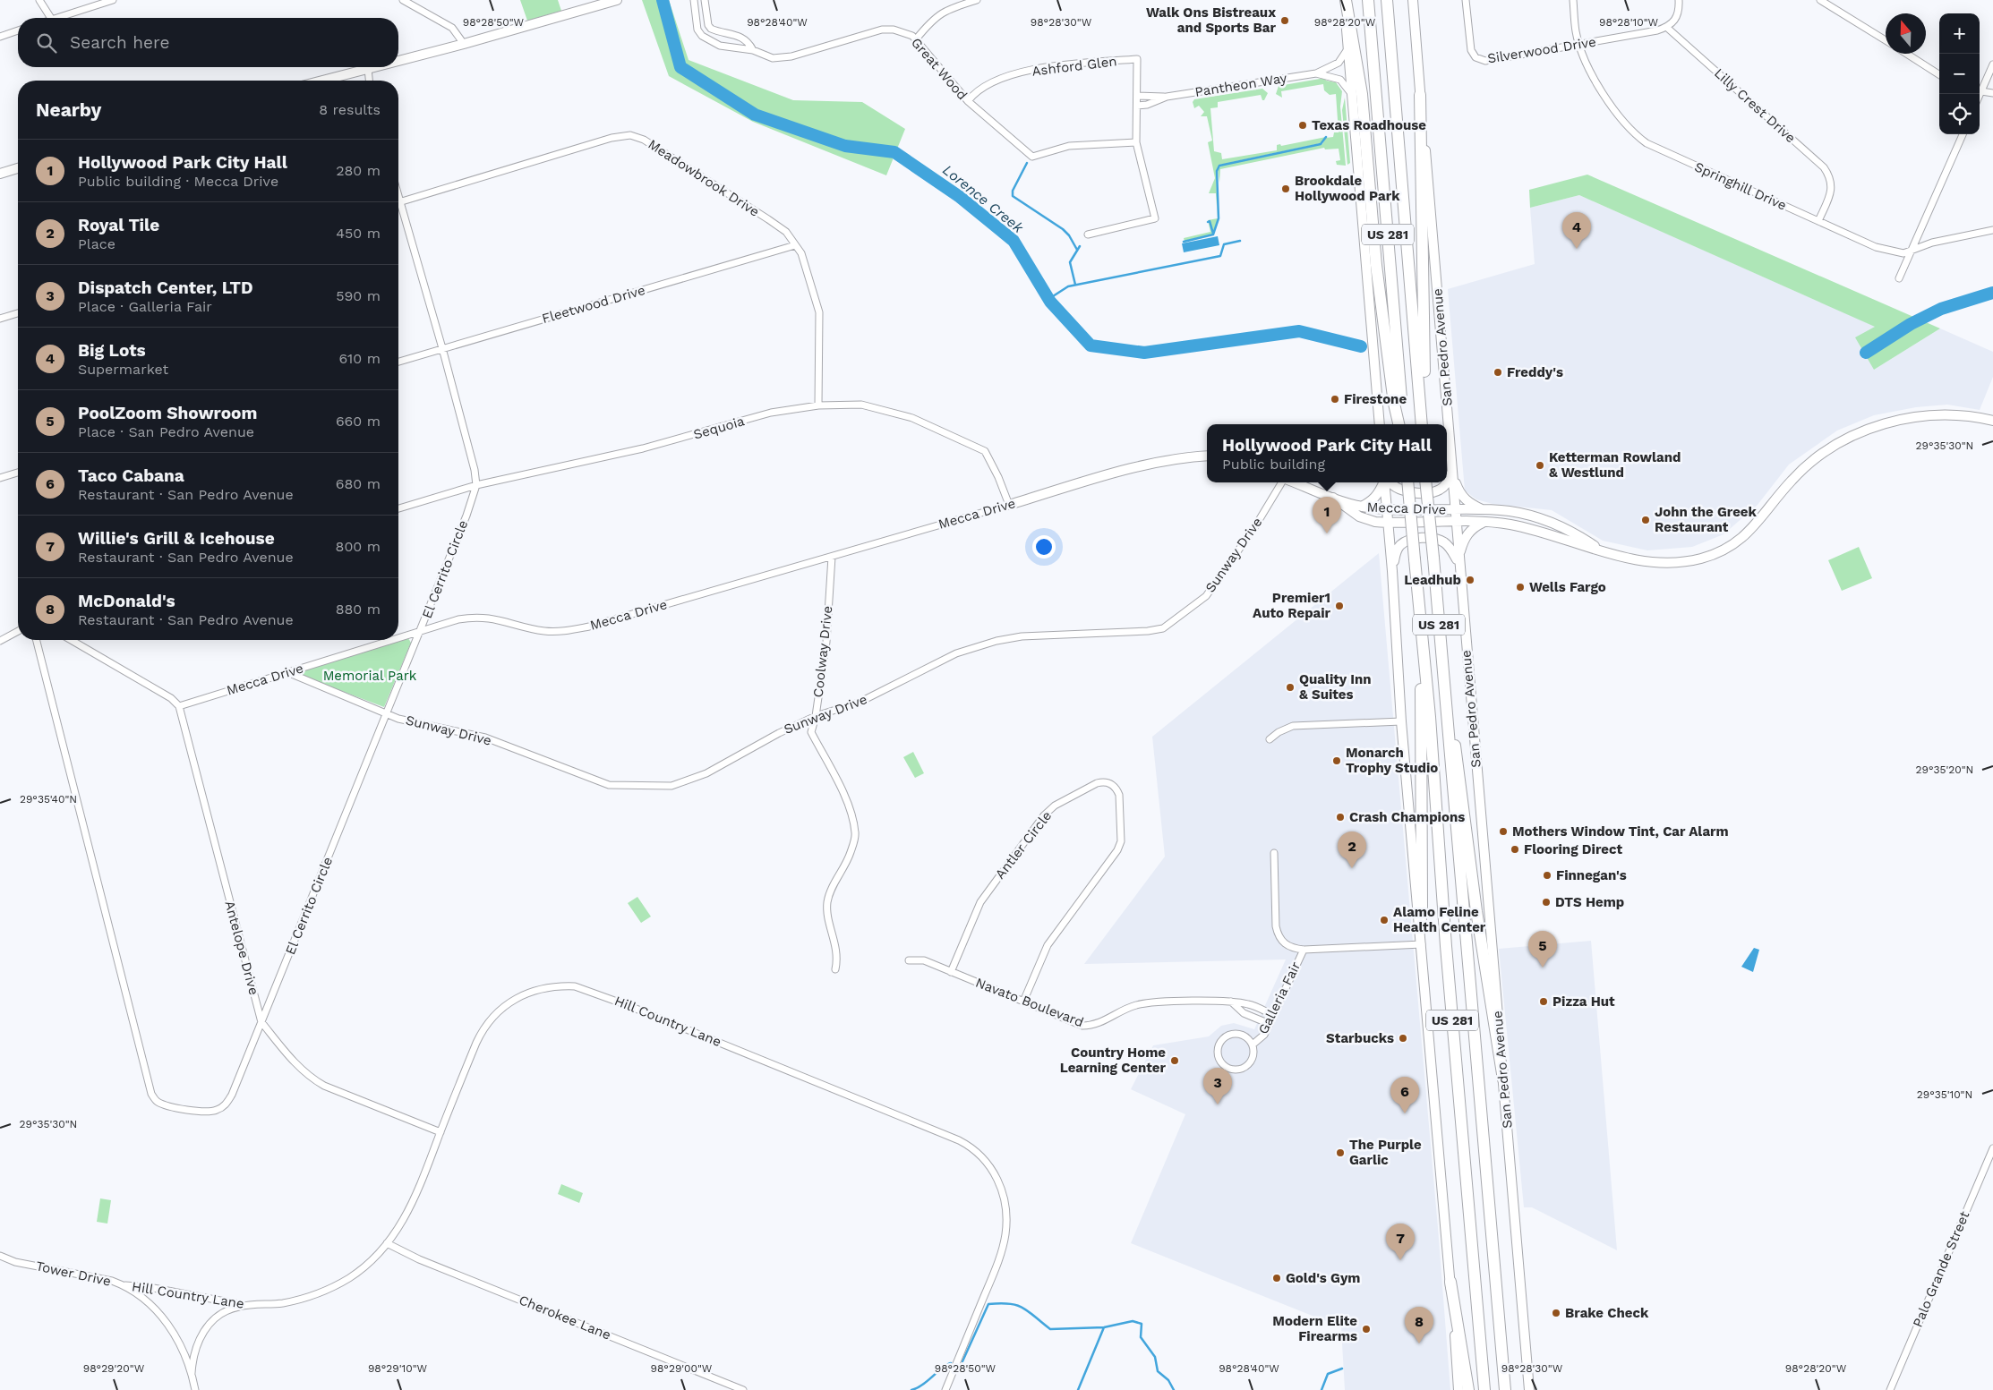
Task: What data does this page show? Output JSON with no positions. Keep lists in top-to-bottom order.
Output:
{
  "streets": {
    "highway": ["US 281"],
    "main road": ["San Pedro Avenue", "Mecca Drive"],
    "street": [
      "Silverwood Drive",
      "Ashford Glen",
      "Great Wood",
      "Pantheon Way",
      "Lilly Crest Drive",
      "Meadowbrook Drive",
      "Springhill Drive",
      "Fleetwood Drive",
      "Sequoia",
      "Sunway Drive",
      "El Cerrito Circle",
      "Coolway Drive",
      "Antler Circle",
      "Antelope Drive",
      "Galleria Fair",
      "Navato Boulevard",
      "Hill Country Lane",
      "Palo Grande Street",
      "Tower Drive",
      "Cherokee Lane"
    ]
  },
  "crossings": [
    ["Silverwood Drive", "Lilly Crest Drive"],
    ["Silverwood Drive", "Springhill Drive"],
    ["Ashford Glen", "Great Wood"],
    ["Ashford Glen", "Pantheon Way"],
    ["Lilly Crest Drive", "Springhill Drive"],
    ["Meadowbrook Drive", "Fleetwood Drive"],
    ["Meadowbrook Drive", "Sequoia"],
    ["Meadowbrook Drive", "El Cerrito Circle"],
    ["Fleetwood Drive", "El Cerrito Circle"],
    ["San Pedro Avenue", "Mecca Drive"],
    ["Sequoia", "Mecca Drive"],
    ["Sequoia", "El Cerrito Circle"],
    ["Mecca Drive", "Sunway Drive"],
    ["Mecca Drive", "El Cerrito Circle"],
    ["Mecca Drive", "Coolway Drive"],
    ["Mecca Drive", "Antelope Drive"],
    ["Sunway Drive", "El Cerrito Circle"],
    ["Sunway Drive", "Coolway Drive"],
    ["El Cerrito Circle", "Antelope Drive"],
    ["Antler Circle", "Navato Boulevard"],
    ["Antelope Drive", "Hill Country Lane"],
    ["Galleria Fair", "Navato Boulevard"],
    ["Hill Country Lane", "Tower Drive"],
    ["Hill Country Lane", "Cherokee Lane"]
  ],
  "water": ["Lorence Creek"],
  "parks": ["Memorial Park"],
  "places": [
    "Walk Ons Bistreaux and Sports Bar",
    "Texas Roadhouse",
    "Brookdale Hollywood Park",
    "Freddy's",
    "Firestone",
    "Ketterman Rowland & Westlund",
    "John the Greek Restaurant",
    "Leadhub",
    "Wells Fargo",
    "Premier1 Auto Repair",
    "Quality Inn & Suites",
    "Monarch Trophy Studio",
    "Crash Champions",
    "Mothers Window Tint, Car Alarm",
    "Flooring Direct",
    "Finnegan's",
    "DTS Hemp",
    "Alamo Feline Health Center",
    "Pizza Hut",
    "Starbucks",
    "Country Home Learning Center",
    "The Purple Garlic",
    "Gold's Gym",
    "Brake Check",
    "Modern Elite Firearms"
  ],
  "north": "top",
  "page": {
    "map_buttons": ["+", "−"],
    "search": "Search here",
    "heading": ["Nearby", "8 results"],
    "list": [
      {
        "mark": "1",
        "name": "Hollywood Park City Hall",
        "note": "Public building · Mecca Drive",
        "value": "280 m"
      },
      {
        "mark": "2",
        "name": "Royal Tile",
        "note": "Place",
        "value": "450 m"
      },
      {
        "mark": "3",
        "name": "Dispatch Center, LTD",
        "note": "Place · Galleria Fair",
        "value": "590 m"
      },
      {
        "mark": "4",
        "name": "Big Lots",
        "note": "Supermarket",
        "value": "610 m"
      },
      {
        "mark": "5",
        "name": "PoolZoom Showroom",
        "note": "Place · San Pedro Avenue",
        "value": "660 m"
      },
      {
        "mark": "6",
        "name": "Taco Cabana",
        "note": "Restaurant · San Pedro Avenue",
        "value": "680 m"
      },
      {
        "mark": "7",
        "name": "Willie's Grill & Icehouse",
        "note": "Restaurant · San Pedro Avenue",
        "value": "800 m"
      },
      {
        "mark": "8",
        "name": "McDonald's",
        "note": "Restaurant · San Pedro Avenue",
        "value": "880 m"
      }
    ],
    "pins": [
      "4",
      "1",
      "2",
      "5",
      "3",
      "6",
      "7",
      "8"
    ],
    "popup": ["Hollywood Park City Hall", "Public building"]
  },
  "coordinates": [
    "98°28'50\"W",
    "98°28'40\"W",
    "98°28'30\"W",
    "98°28'20\"W",
    "98°28'10\"W",
    "29°35'30\"N",
    "29°35'20\"N",
    "29°35'40\"N",
    "29°35'10\"N",
    "98°29'20\"W",
    "98°29'10\"W",
    "98°29'00\"W"
  ]
}
